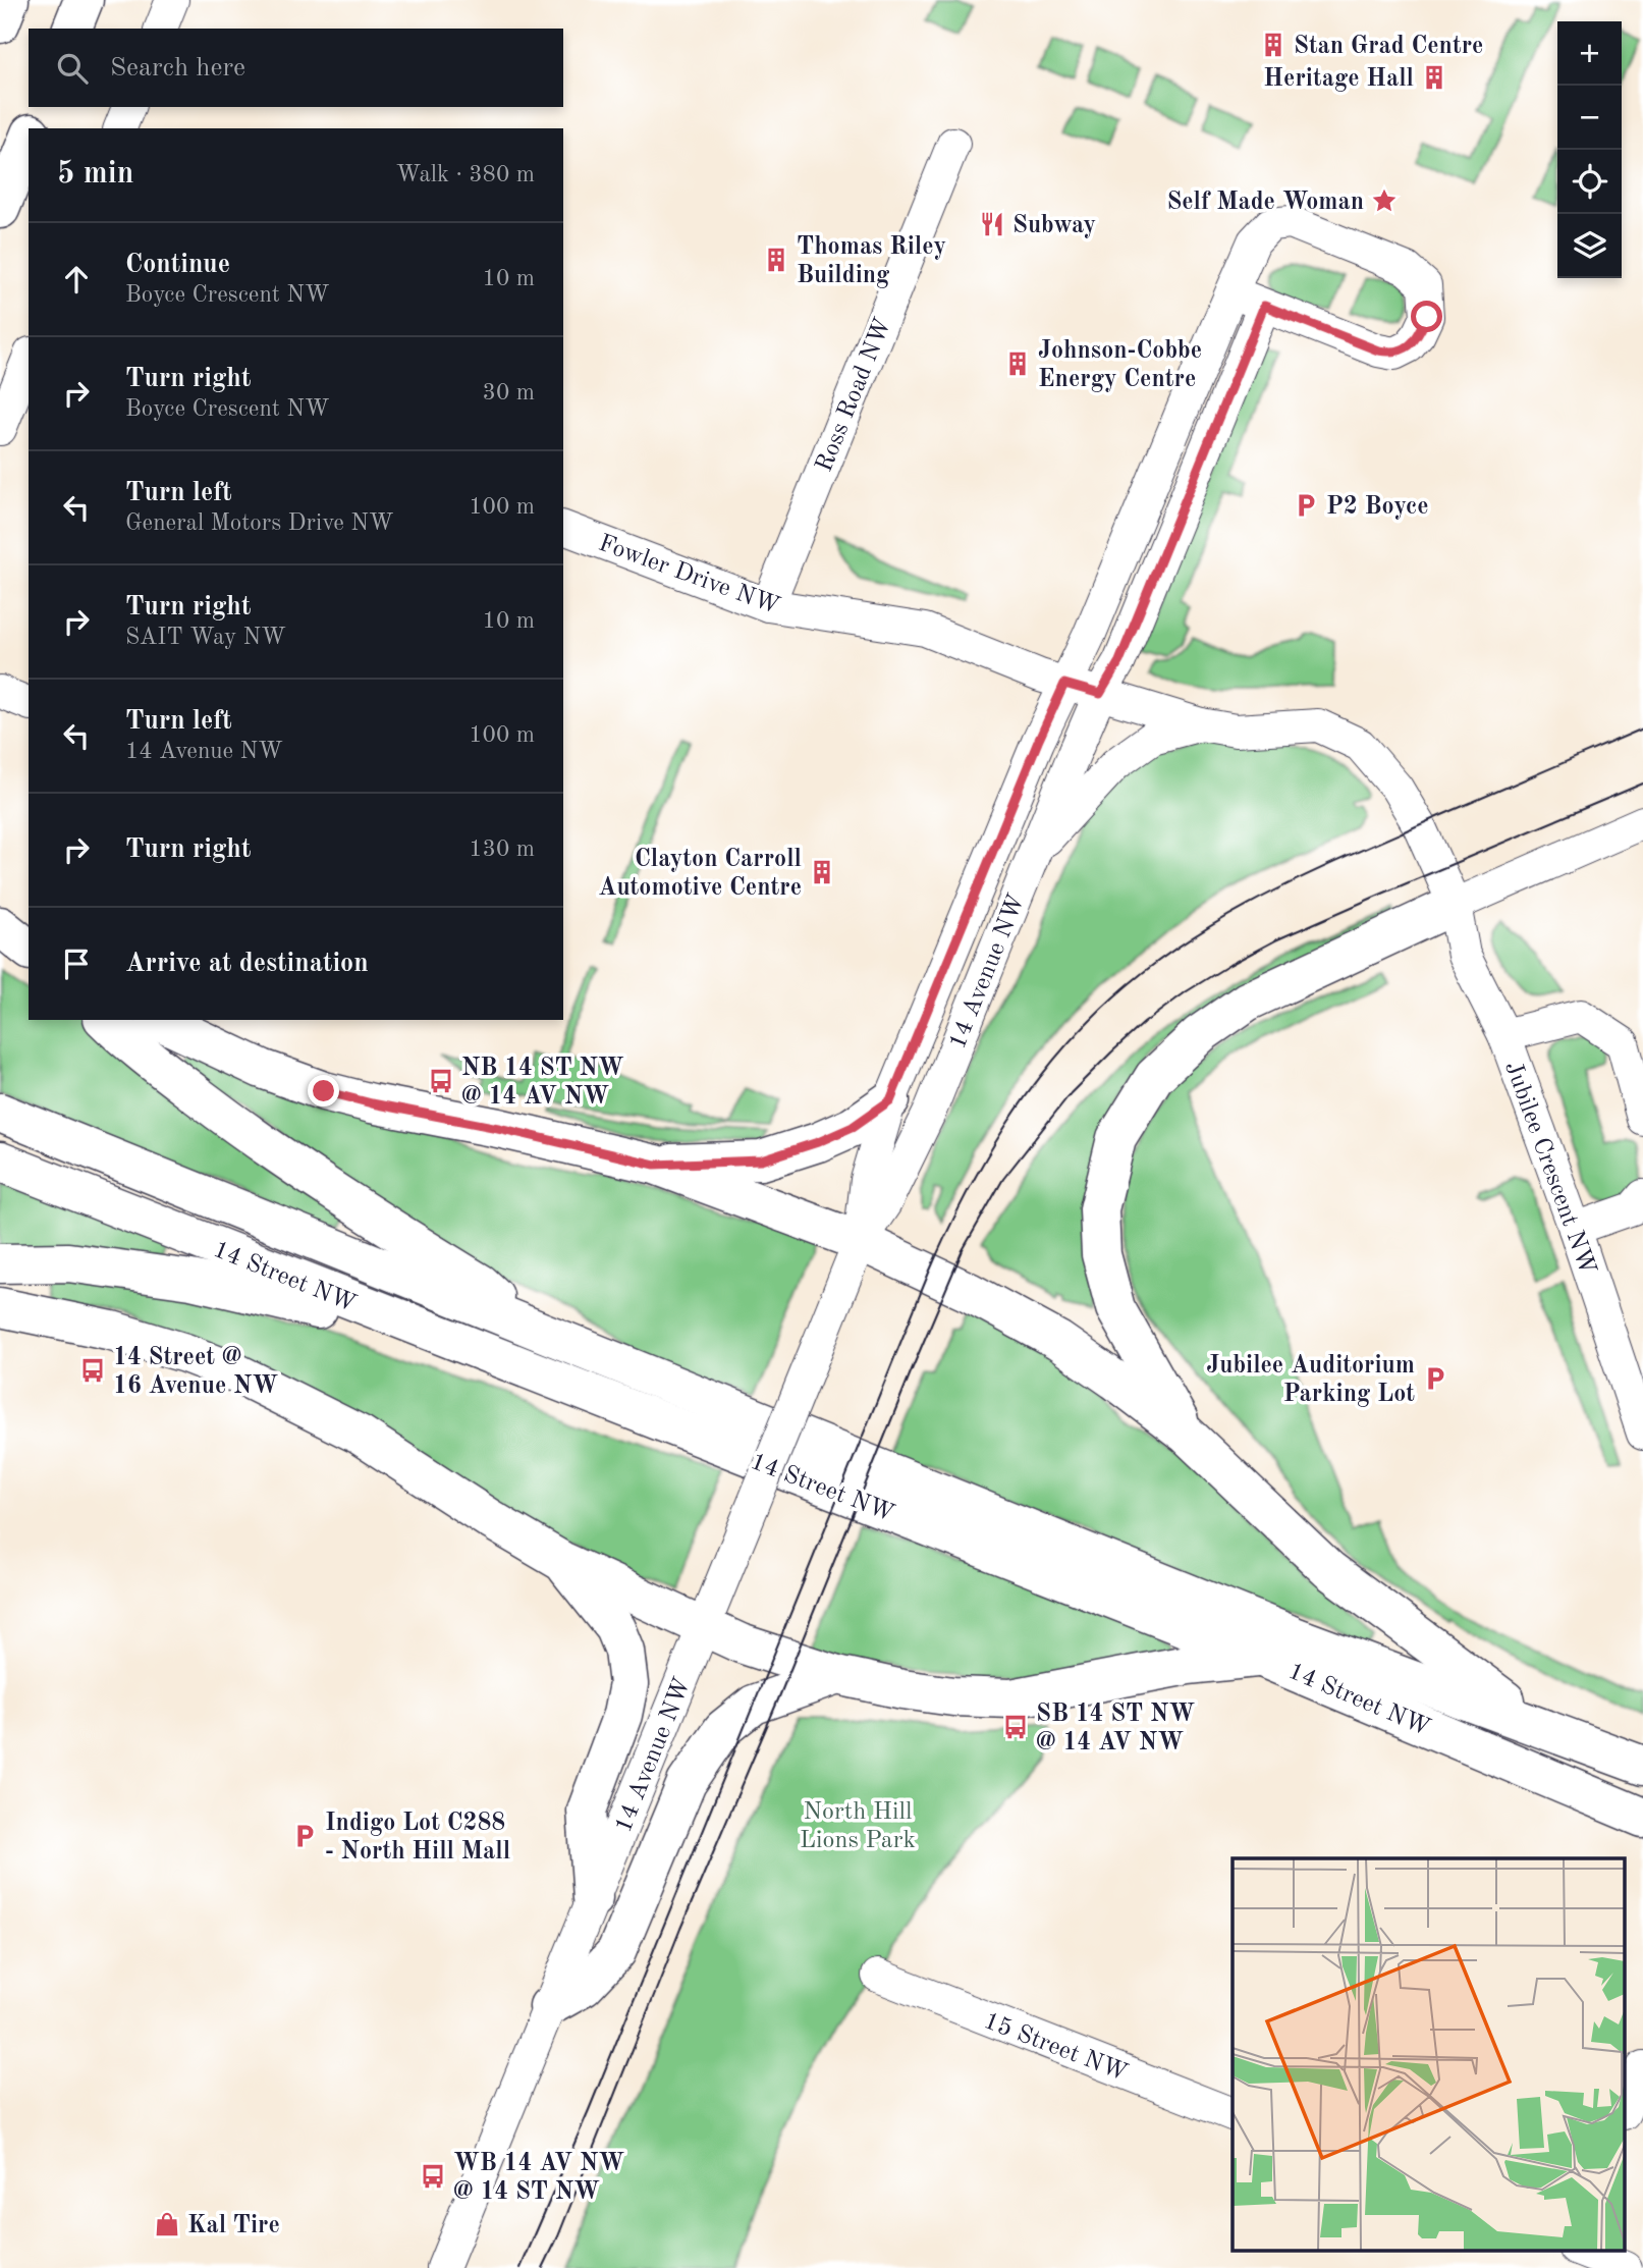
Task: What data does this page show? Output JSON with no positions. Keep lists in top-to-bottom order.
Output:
{
  "streets": {
    "main road": ["14 Street NW"],
    "street": [
      "Ross Road NW",
      "Fowler Drive NW",
      "14 Avenue NW",
      "Jubilee Crescent NW",
      "15 Street NW"
    ]
  },
  "crossings": [
    ["Ross Road NW", "Fowler Drive NW"],
    ["Fowler Drive NW", "14 Avenue NW"],
    ["Fowler Drive NW", "Jubilee Crescent NW"]
  ],
  "parks": ["North Hill Lions Park"],
  "places": {
    "building": [
      "Stan Grad Centre",
      "Heritage Hall",
      "Thomas Riley Building",
      "Johnson-Cobbe Energy Centre",
      "Clayton Carroll Automotive Centre"
    ],
    "place": ["Self Made Woman"],
    "restaurant": ["Subway"],
    "parking": ["P2 Boyce", "Jubilee Auditorium Parking Lot", "Indigo Lot C288 - North Hill Mall"],
    "bus stop": [
      "NB 14 ST NW @ 14 AV NW",
      "14 Street @ 16 Avenue NW",
      "SB 14 ST NW @ 14 AV NW",
      "WB 14 AV NW @ 14 ST NW"
    ],
    "shop": ["Kal Tire"]
  },
  "page": {
    "map_buttons": ["+", "−"],
    "search": "Search here",
    "heading": ["5 min", "Walk · 380 m"],
    "list": [
      ["Continue", "Boyce Crescent NW", "10 m"],
      ["Turn right", "Boyce Crescent NW", "30 m"],
      ["Turn left", "General Motors Drive NW", "100 m"],
      ["Turn right", "SAIT Way NW", "10 m"],
      ["Turn left", "14 Avenue NW", "100 m"],
      ["Turn right", "130 m"],
      "Arrive at destination"
    ]
  }
}
